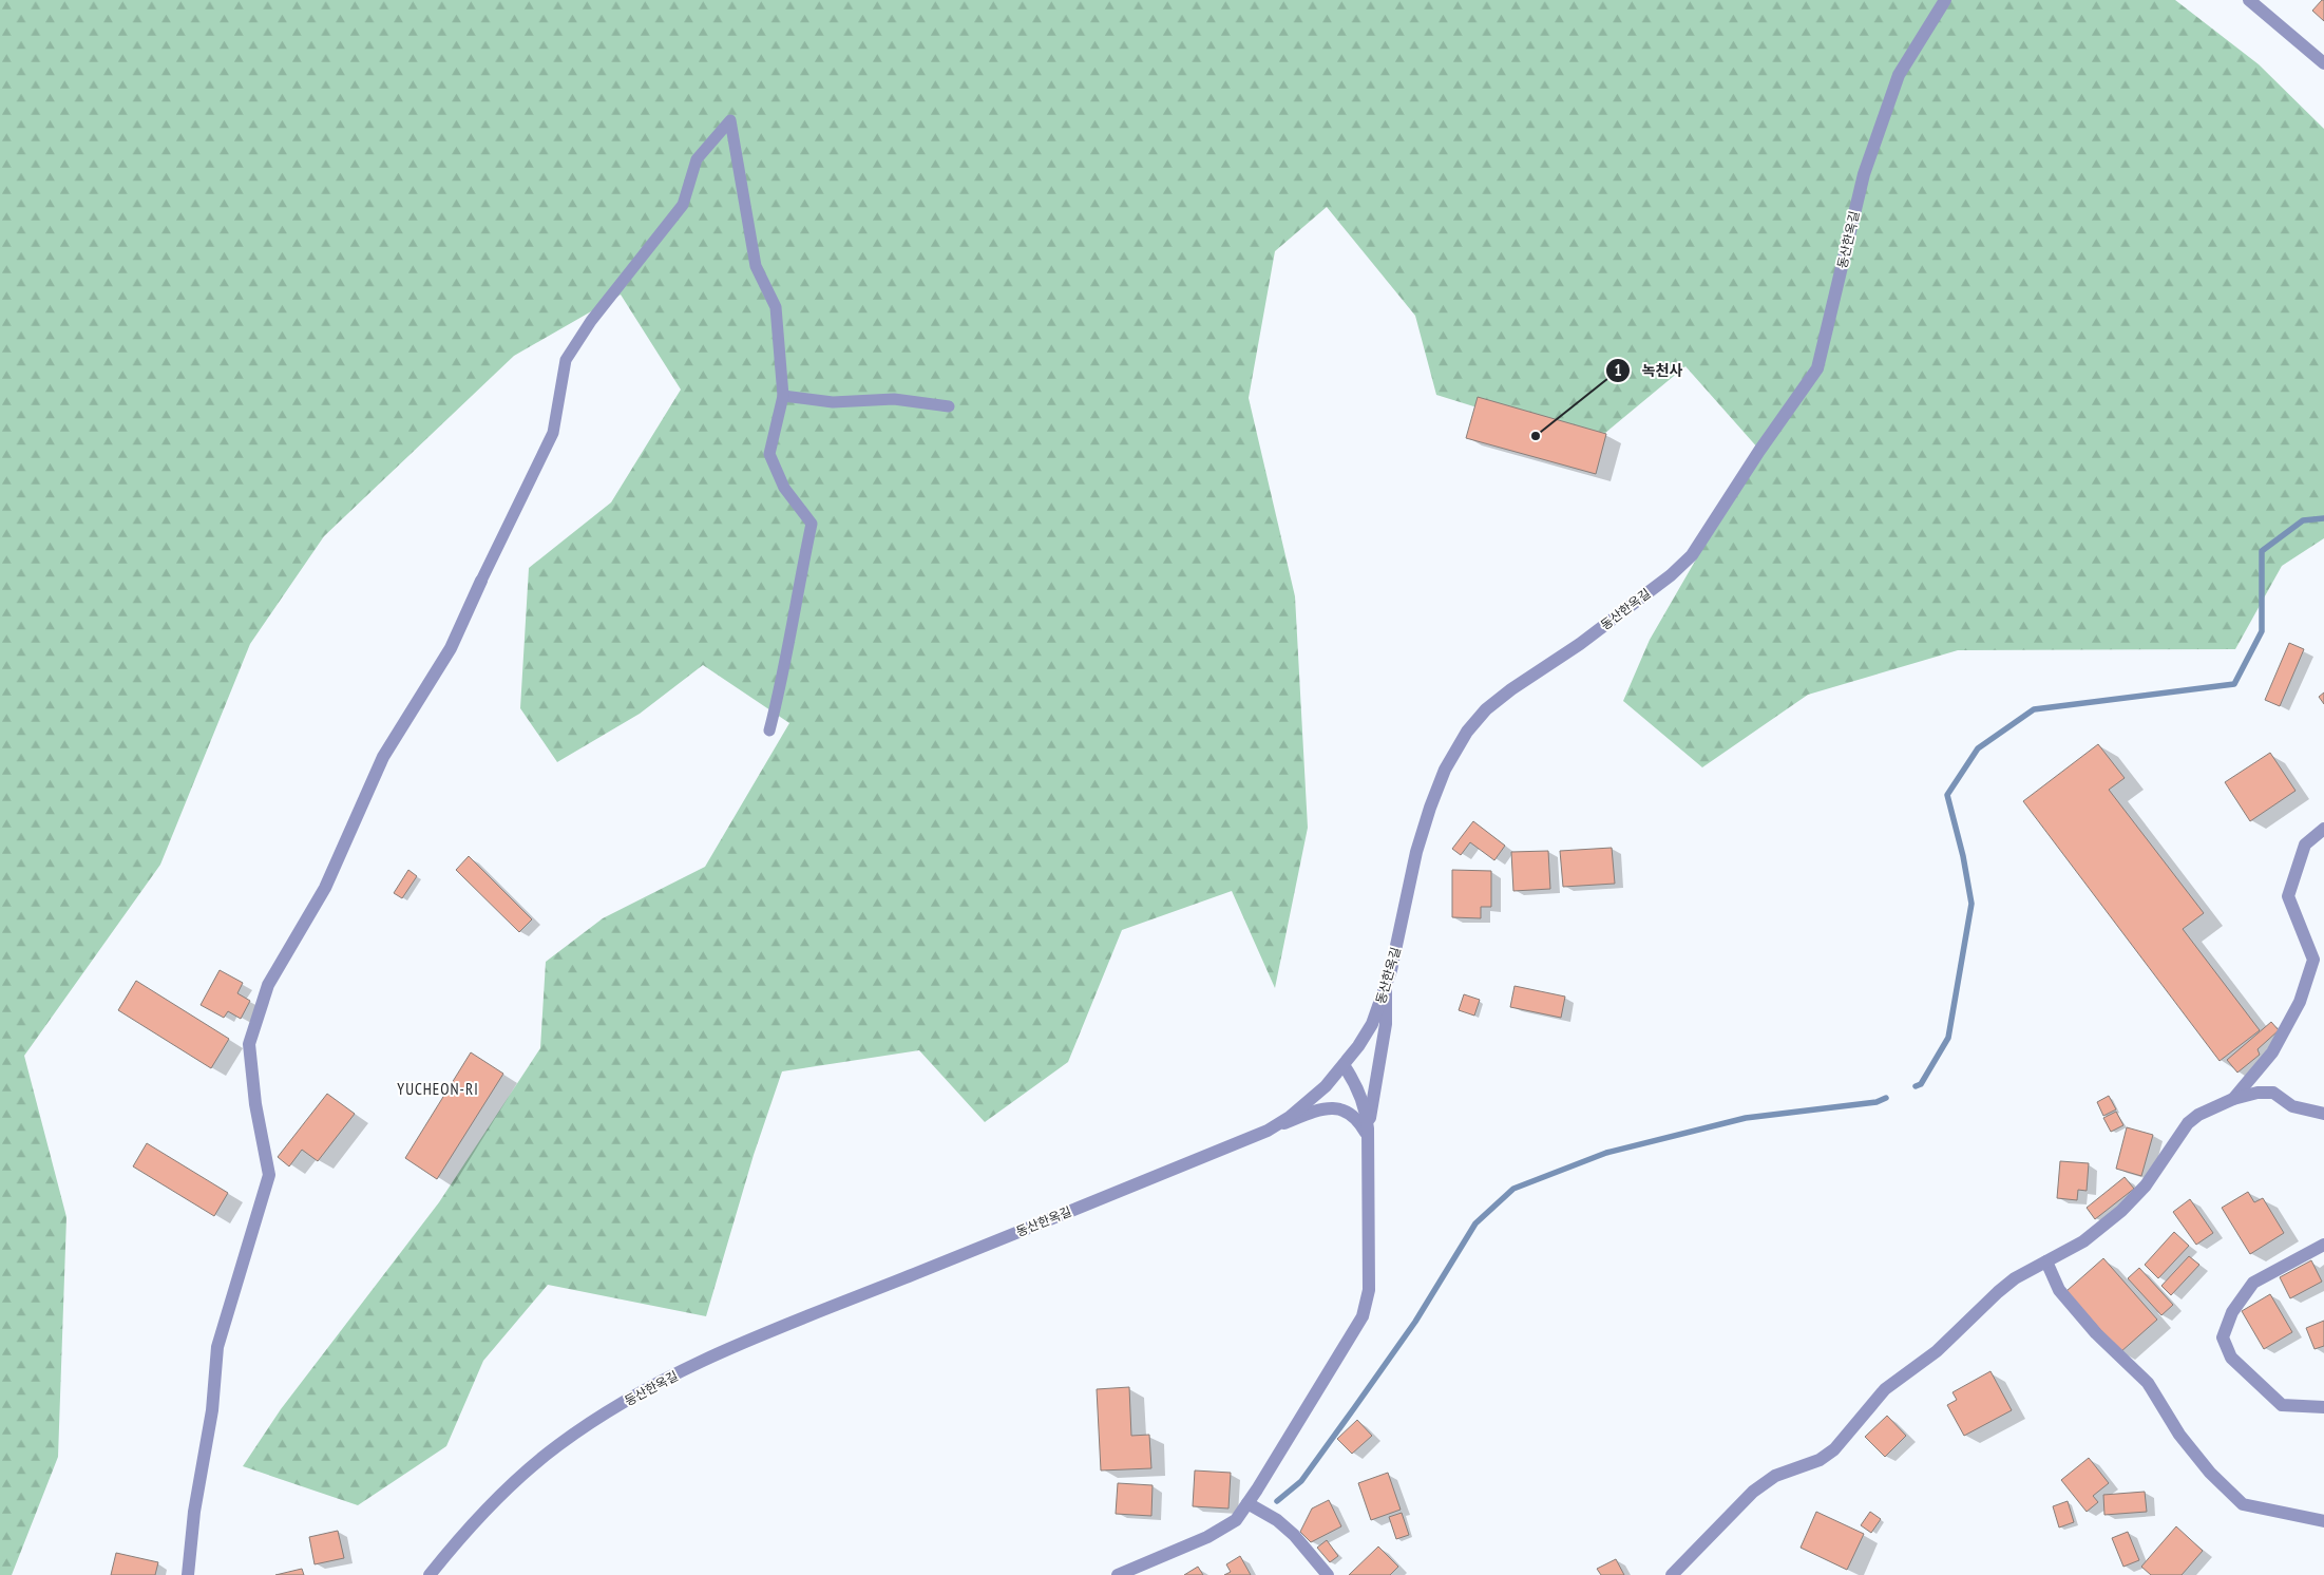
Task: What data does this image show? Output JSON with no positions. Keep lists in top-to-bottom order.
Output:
{
  "streets": {
    "street": ["동산한옥길"]
  },
  "districts": ["YUCHEON-RI"],
  "places": ["녹천사"]
}
